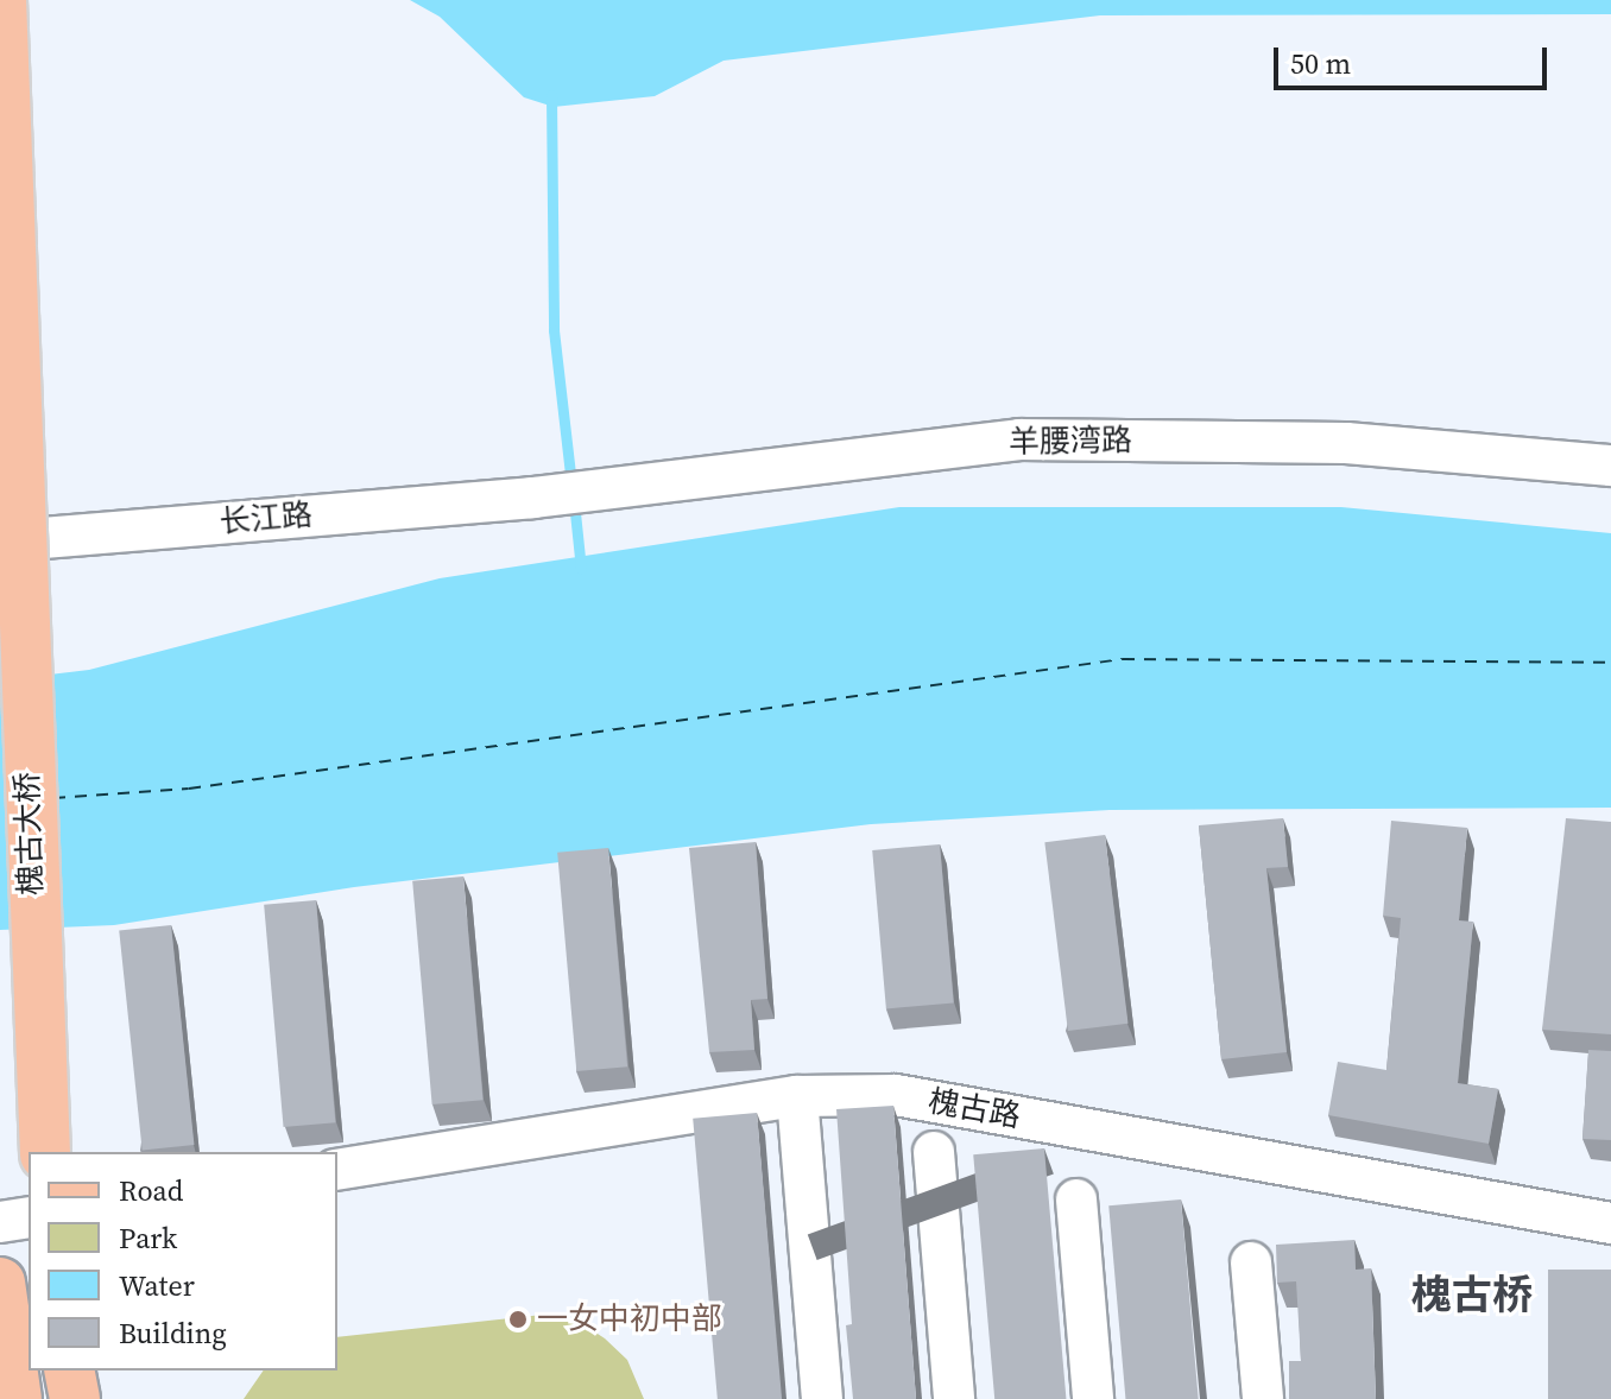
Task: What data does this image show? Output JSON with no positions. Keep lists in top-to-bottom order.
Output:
{
  "streets": {
    "main road": ["槐古大桥"],
    "street": ["羊腰湾路", "长江路", "槐古路"]
  },
  "crossings": [
    ["羊腰湾路", "长江路"]
  ],
  "districts": ["槐古桥"],
  "places": ["一女中初中部"],
  "legend": [
    "Road",
    "Park",
    "Water",
    "Building"
  ],
  "scale_bar": "50 m"
}
